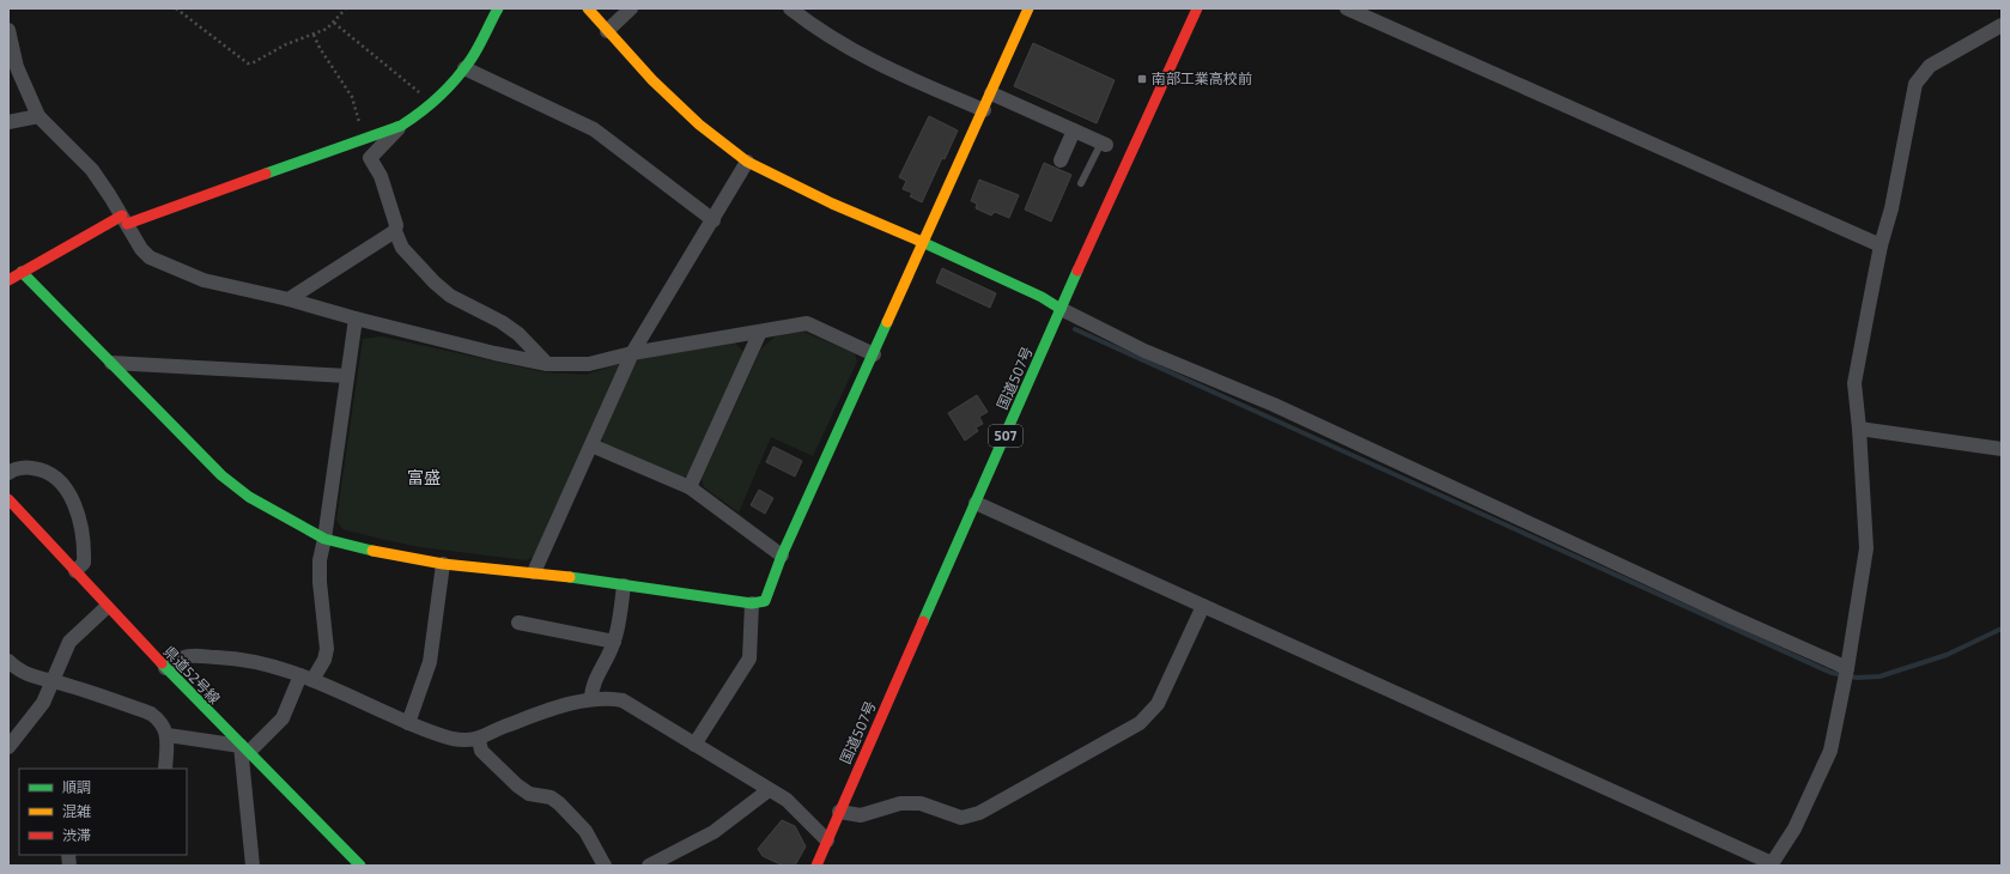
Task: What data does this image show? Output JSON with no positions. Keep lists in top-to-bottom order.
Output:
{
  "streets": {
    "main road": ["国道507号", "507", "県道52号線"]
  },
  "districts": ["富盛"],
  "places": {
    "transit": ["南部工業高校前"]
  },
  "legend": ["順調", "混雑", "渋滞"]
}
